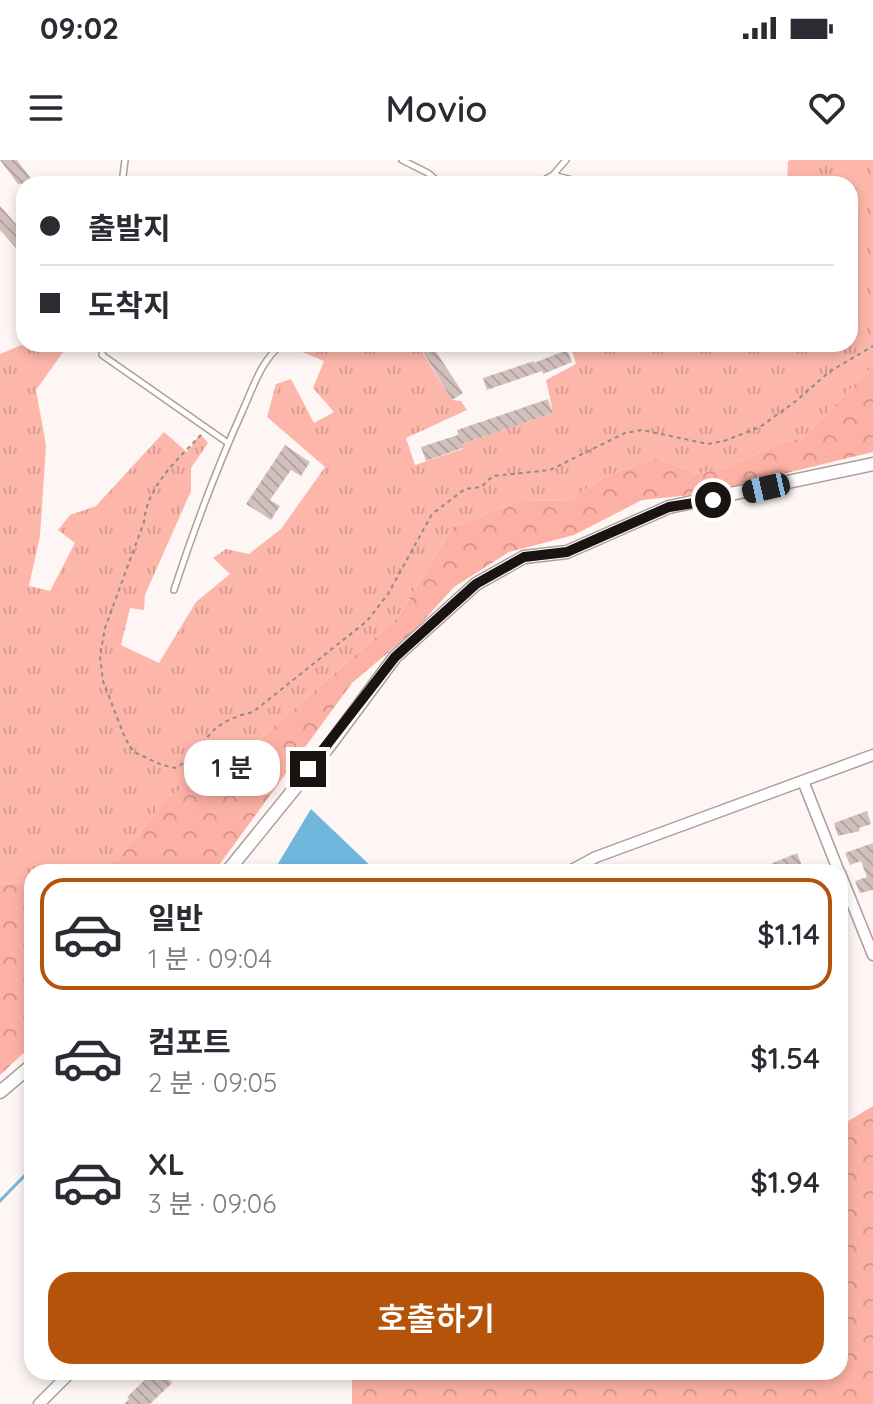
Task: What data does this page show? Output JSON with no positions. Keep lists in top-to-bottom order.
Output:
{
  "page": {
    "status": "09:02",
    "header": "Movio",
    "banner": ["출발지", "도착지"],
    "bubble": "1 분",
    "list": [
      {
        "name": "일반",
        "note": "1 분 · 09:04",
        "value": "$1.14"
      },
      {
        "name": "컴포트",
        "note": "2 분 · 09:05",
        "value": "$1.54"
      },
      {
        "name": "XL",
        "note": "3 분 · 09:06",
        "value": "$1.94"
      }
    ],
    "buttons": "호출하기"
  }
}
